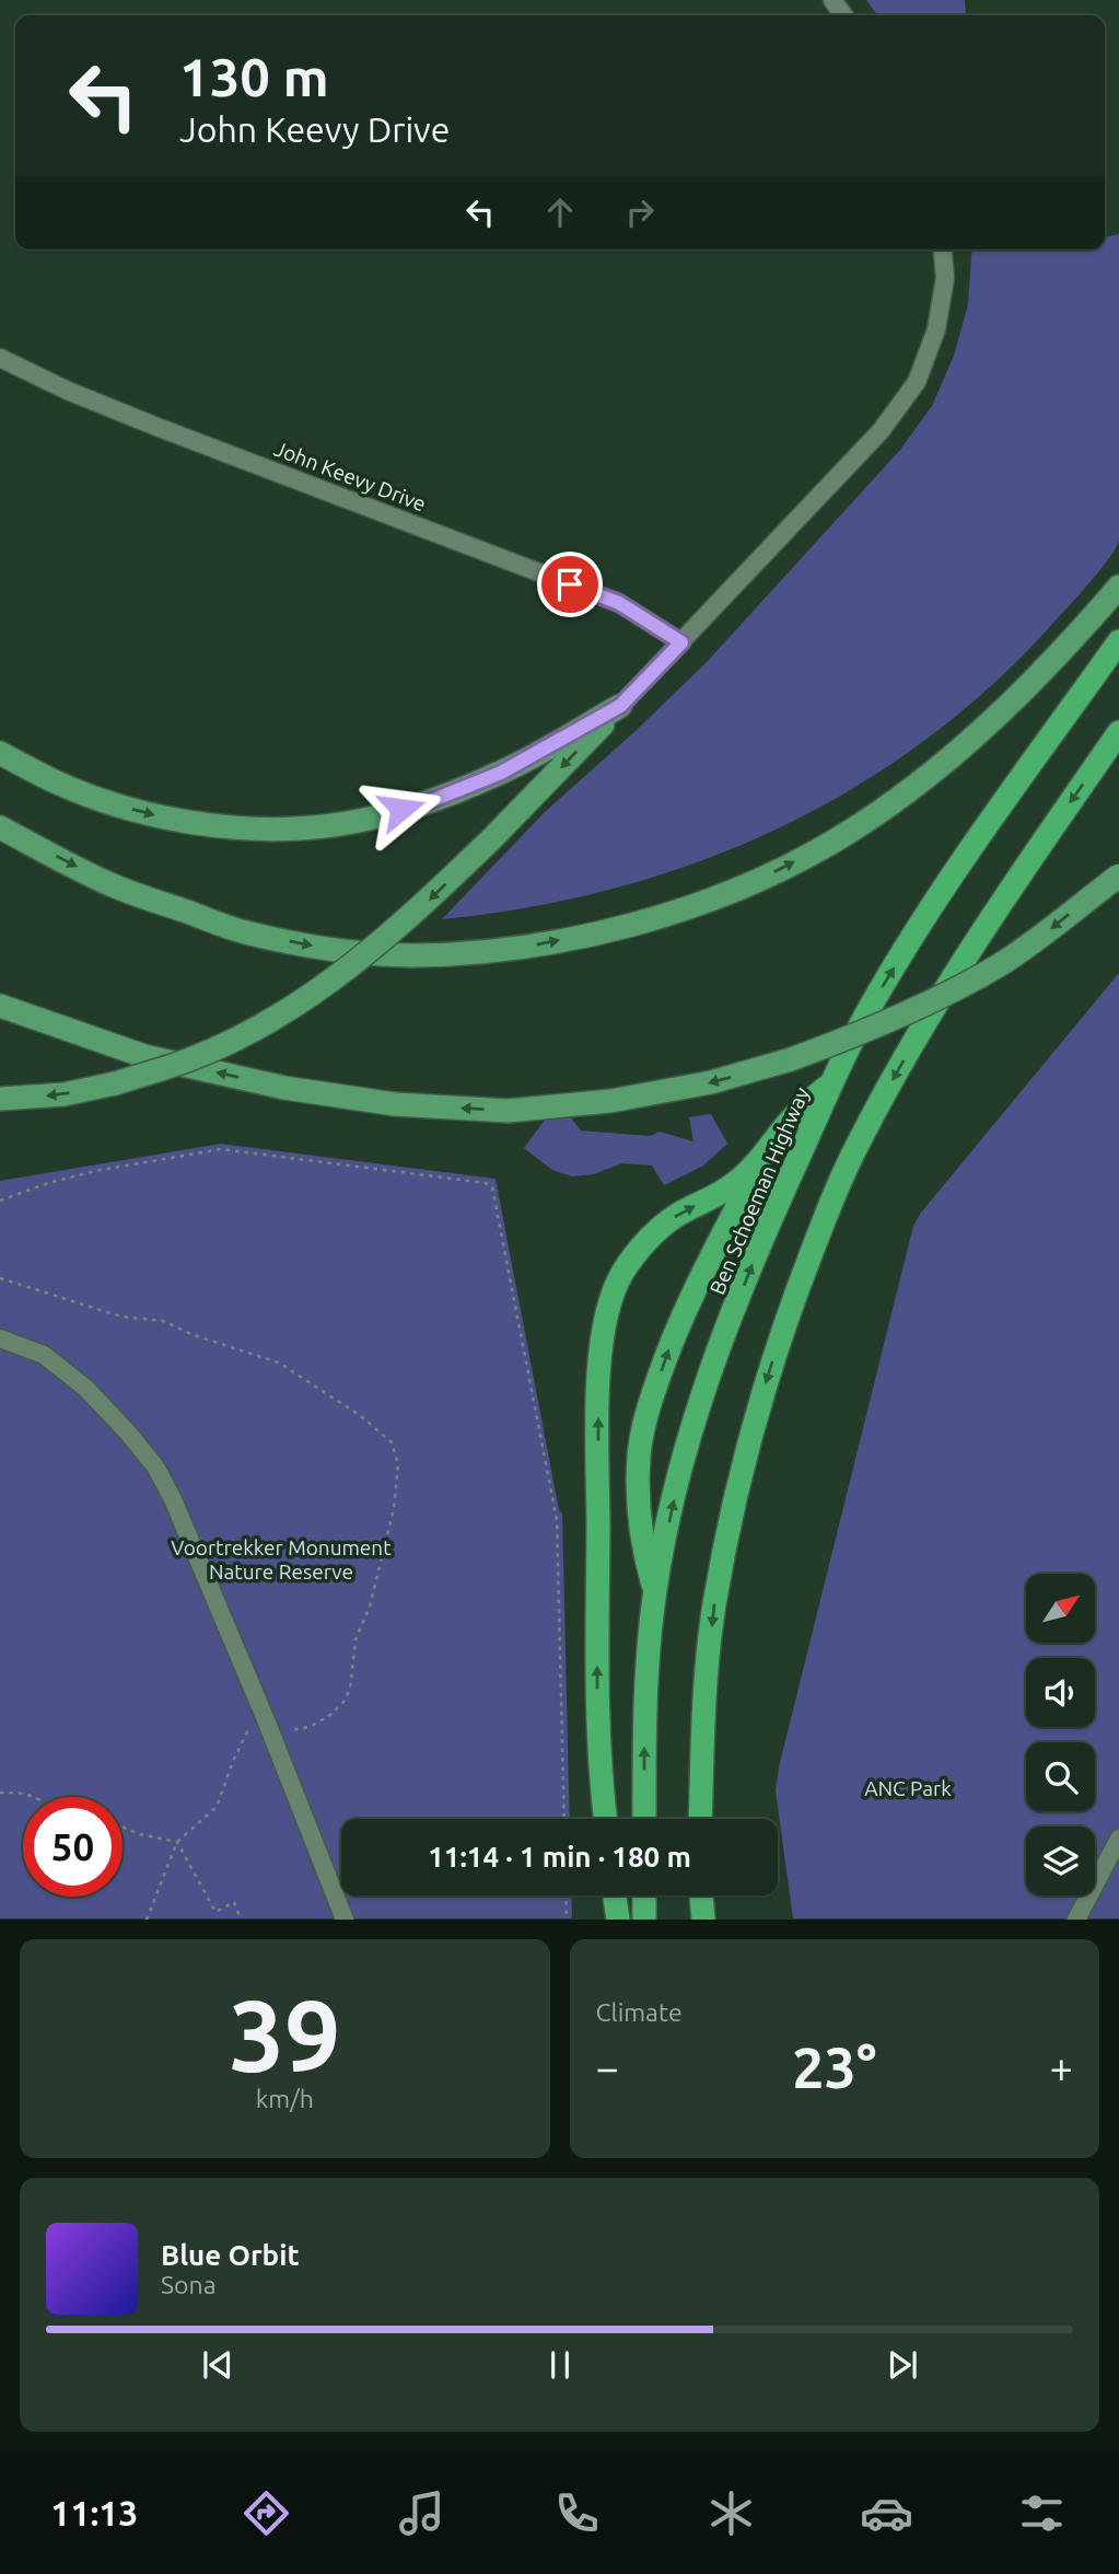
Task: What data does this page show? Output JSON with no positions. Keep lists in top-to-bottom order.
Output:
{
  "streets": {
    "highway": ["Ben Schoeman Highway"],
    "street": ["John Keevy Drive"]
  },
  "parks": ["Voortrekker Monument Nature Reserve", "ANC Park"],
  "north": "top right",
  "page": {
    "turn": ["130 m", "John Keevy Drive"],
    "limit": "50",
    "trip": "11:14 · 1 min · 180 m",
    "tile": [
      ["39", "km/h"],
      "Climate"
    ],
    "heat": ["−", "23°", "+"],
    "song": ["Blue Orbit", "Sona"],
    "tabs": "11:13"
  }
}
